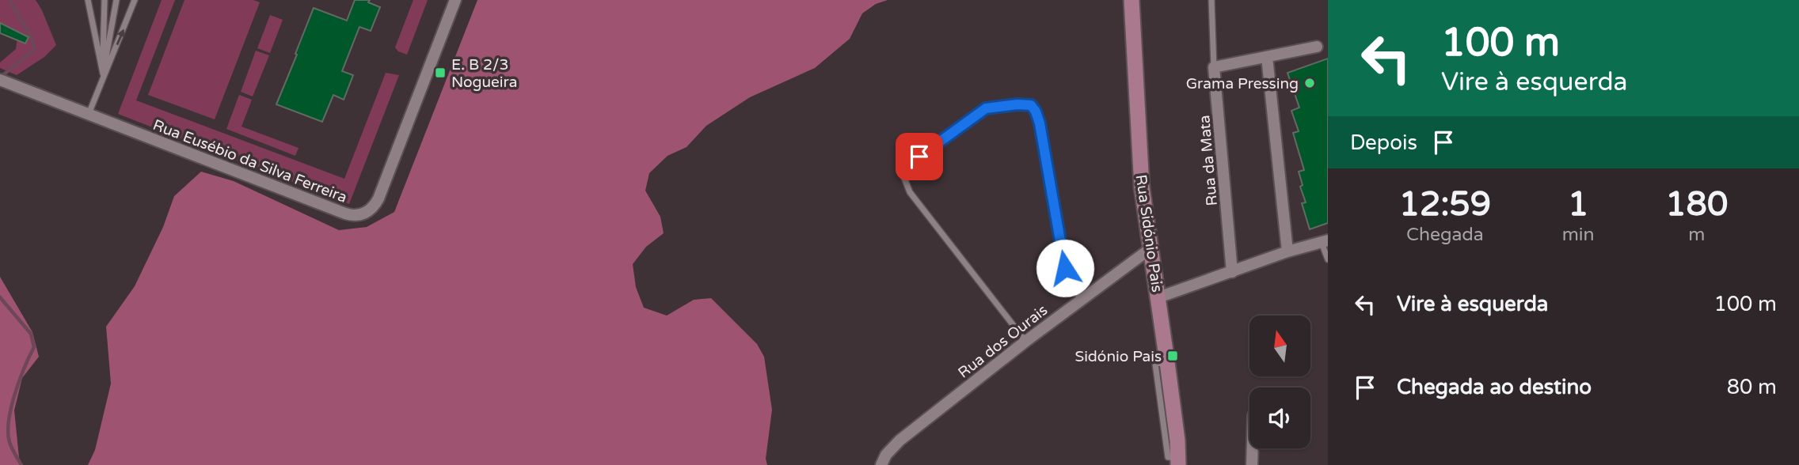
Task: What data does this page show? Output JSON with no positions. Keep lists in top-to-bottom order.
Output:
{
  "streets": {
    "main road": ["Rua Sidónio Pais"],
    "street": ["Rua Eusébio da Silva Ferreira", "Rua da Mata", "Rua dos Ourais"]
  },
  "crossings": [
    ["Rua Sidónio Pais", "Rua dos Ourais"]
  ],
  "places": {
    "transit": ["E. B 2/3 Nogueira", "Sidónio Pais"],
    "other": ["Grama Pressing"]
  },
  "north": "top",
  "page": {
    "turn": ["100 m", "Vire à esquerda"],
    "then": "Depois",
    "eta": [
      "12:59",
      "Chegada",
      "1",
      "min",
      "180",
      "m"
    ],
    "list": [
      {
        "name": "Vire à esquerda",
        "value": "100 m"
      },
      {
        "name": "Chegada ao destino",
        "value": "80 m"
      }
    ]
  }
}
